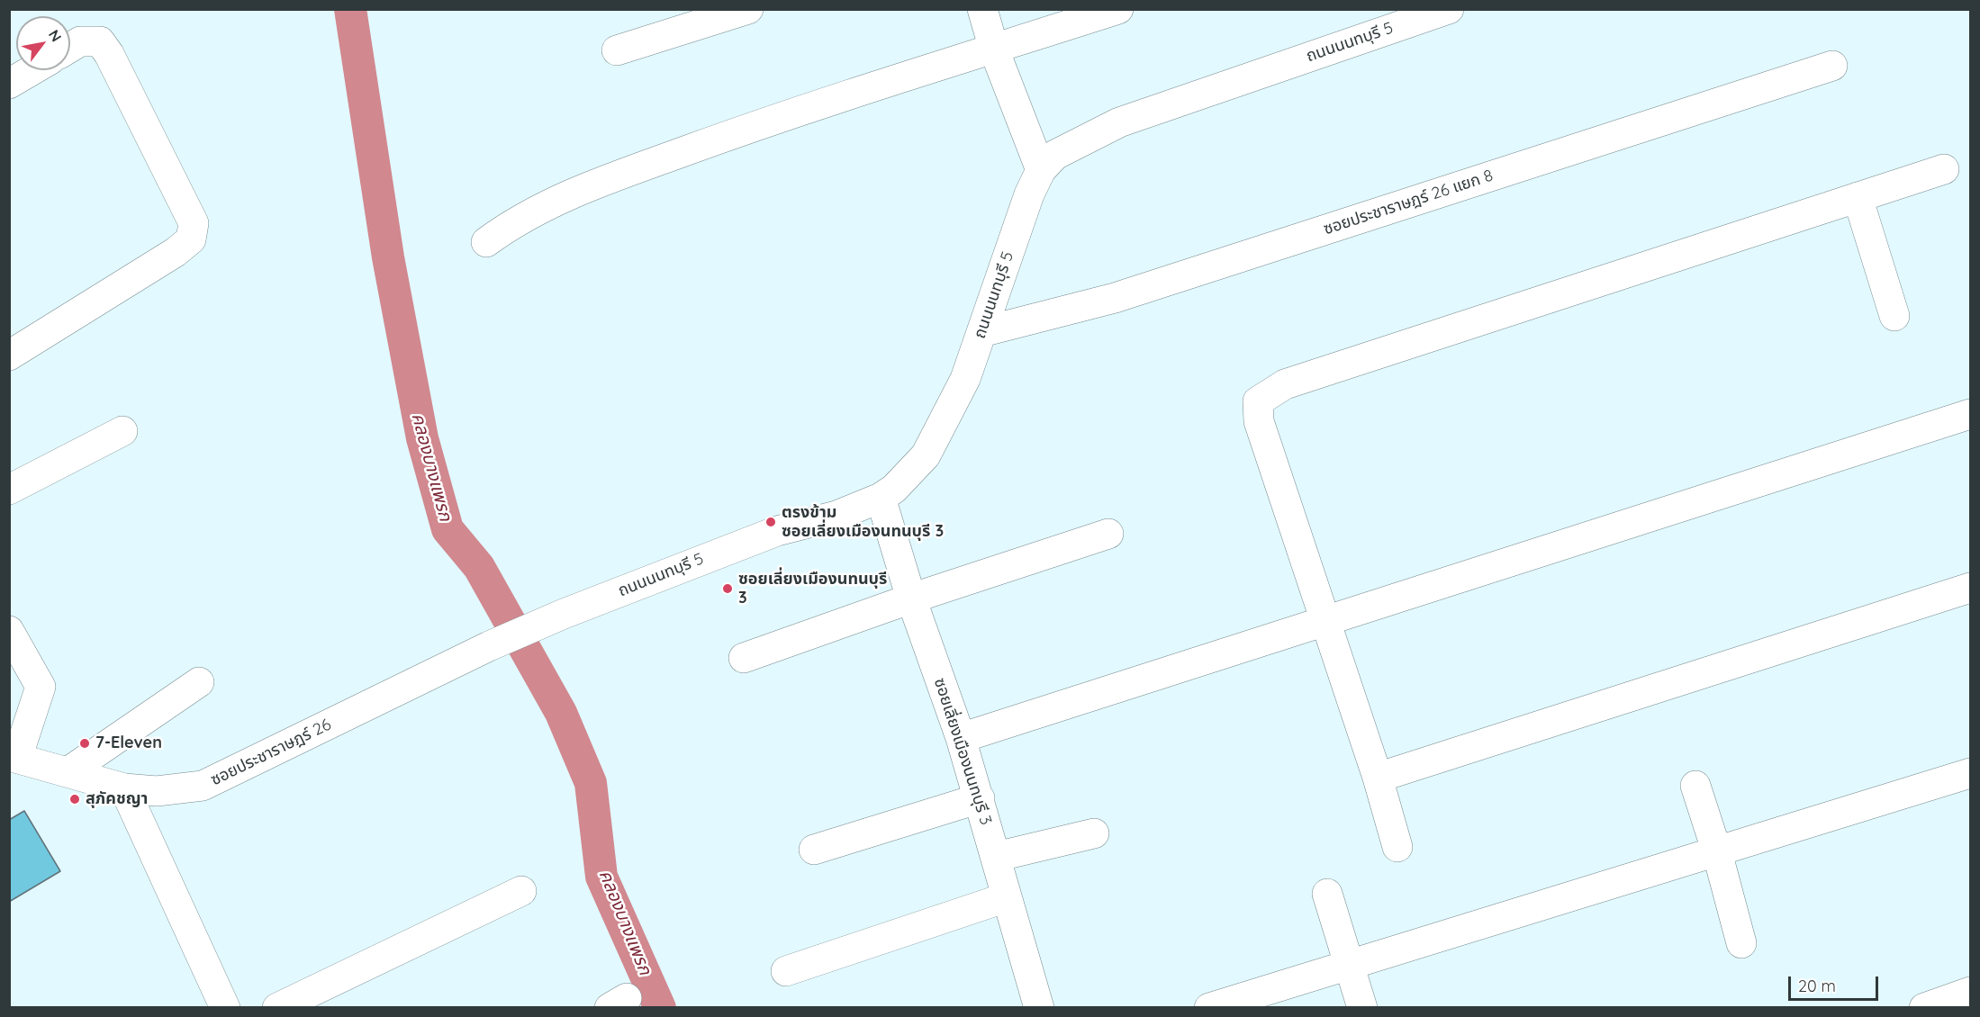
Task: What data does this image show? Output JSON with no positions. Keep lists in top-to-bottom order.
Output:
{
  "streets": {
    "street": [
      "ถนนนนทบุรี 5",
      "ซอยประชาราษฎร์ 26 แยก 8",
      "ซอยเลี่ยงเมืองนนทบุรี 3",
      "ซอยประชาราษฎร์ 26"
    ]
  },
  "crossings": [
    ["ถนนนนทบุรี 5", "ซอยประชาราษฎร์ 26 แยก 8"],
    ["ถนนนนทบุรี 5", "ซอยเลี่ยงเมืองนนทบุรี 3"],
    ["ถนนนนทบุรี 5", "ซอยประชาราษฎร์ 26"]
  ],
  "water": ["คลองบางแพรก"],
  "places": [
    "ตรงข้าม ซอยเลี่ยงเมืองนทนบุรี 3",
    "ซอยเลี่ยงเมืองนทนบุรี 3",
    "7-Eleven",
    "สุภัคชญา"
  ],
  "scale_bar": "20 m",
  "north": "top right"
}
